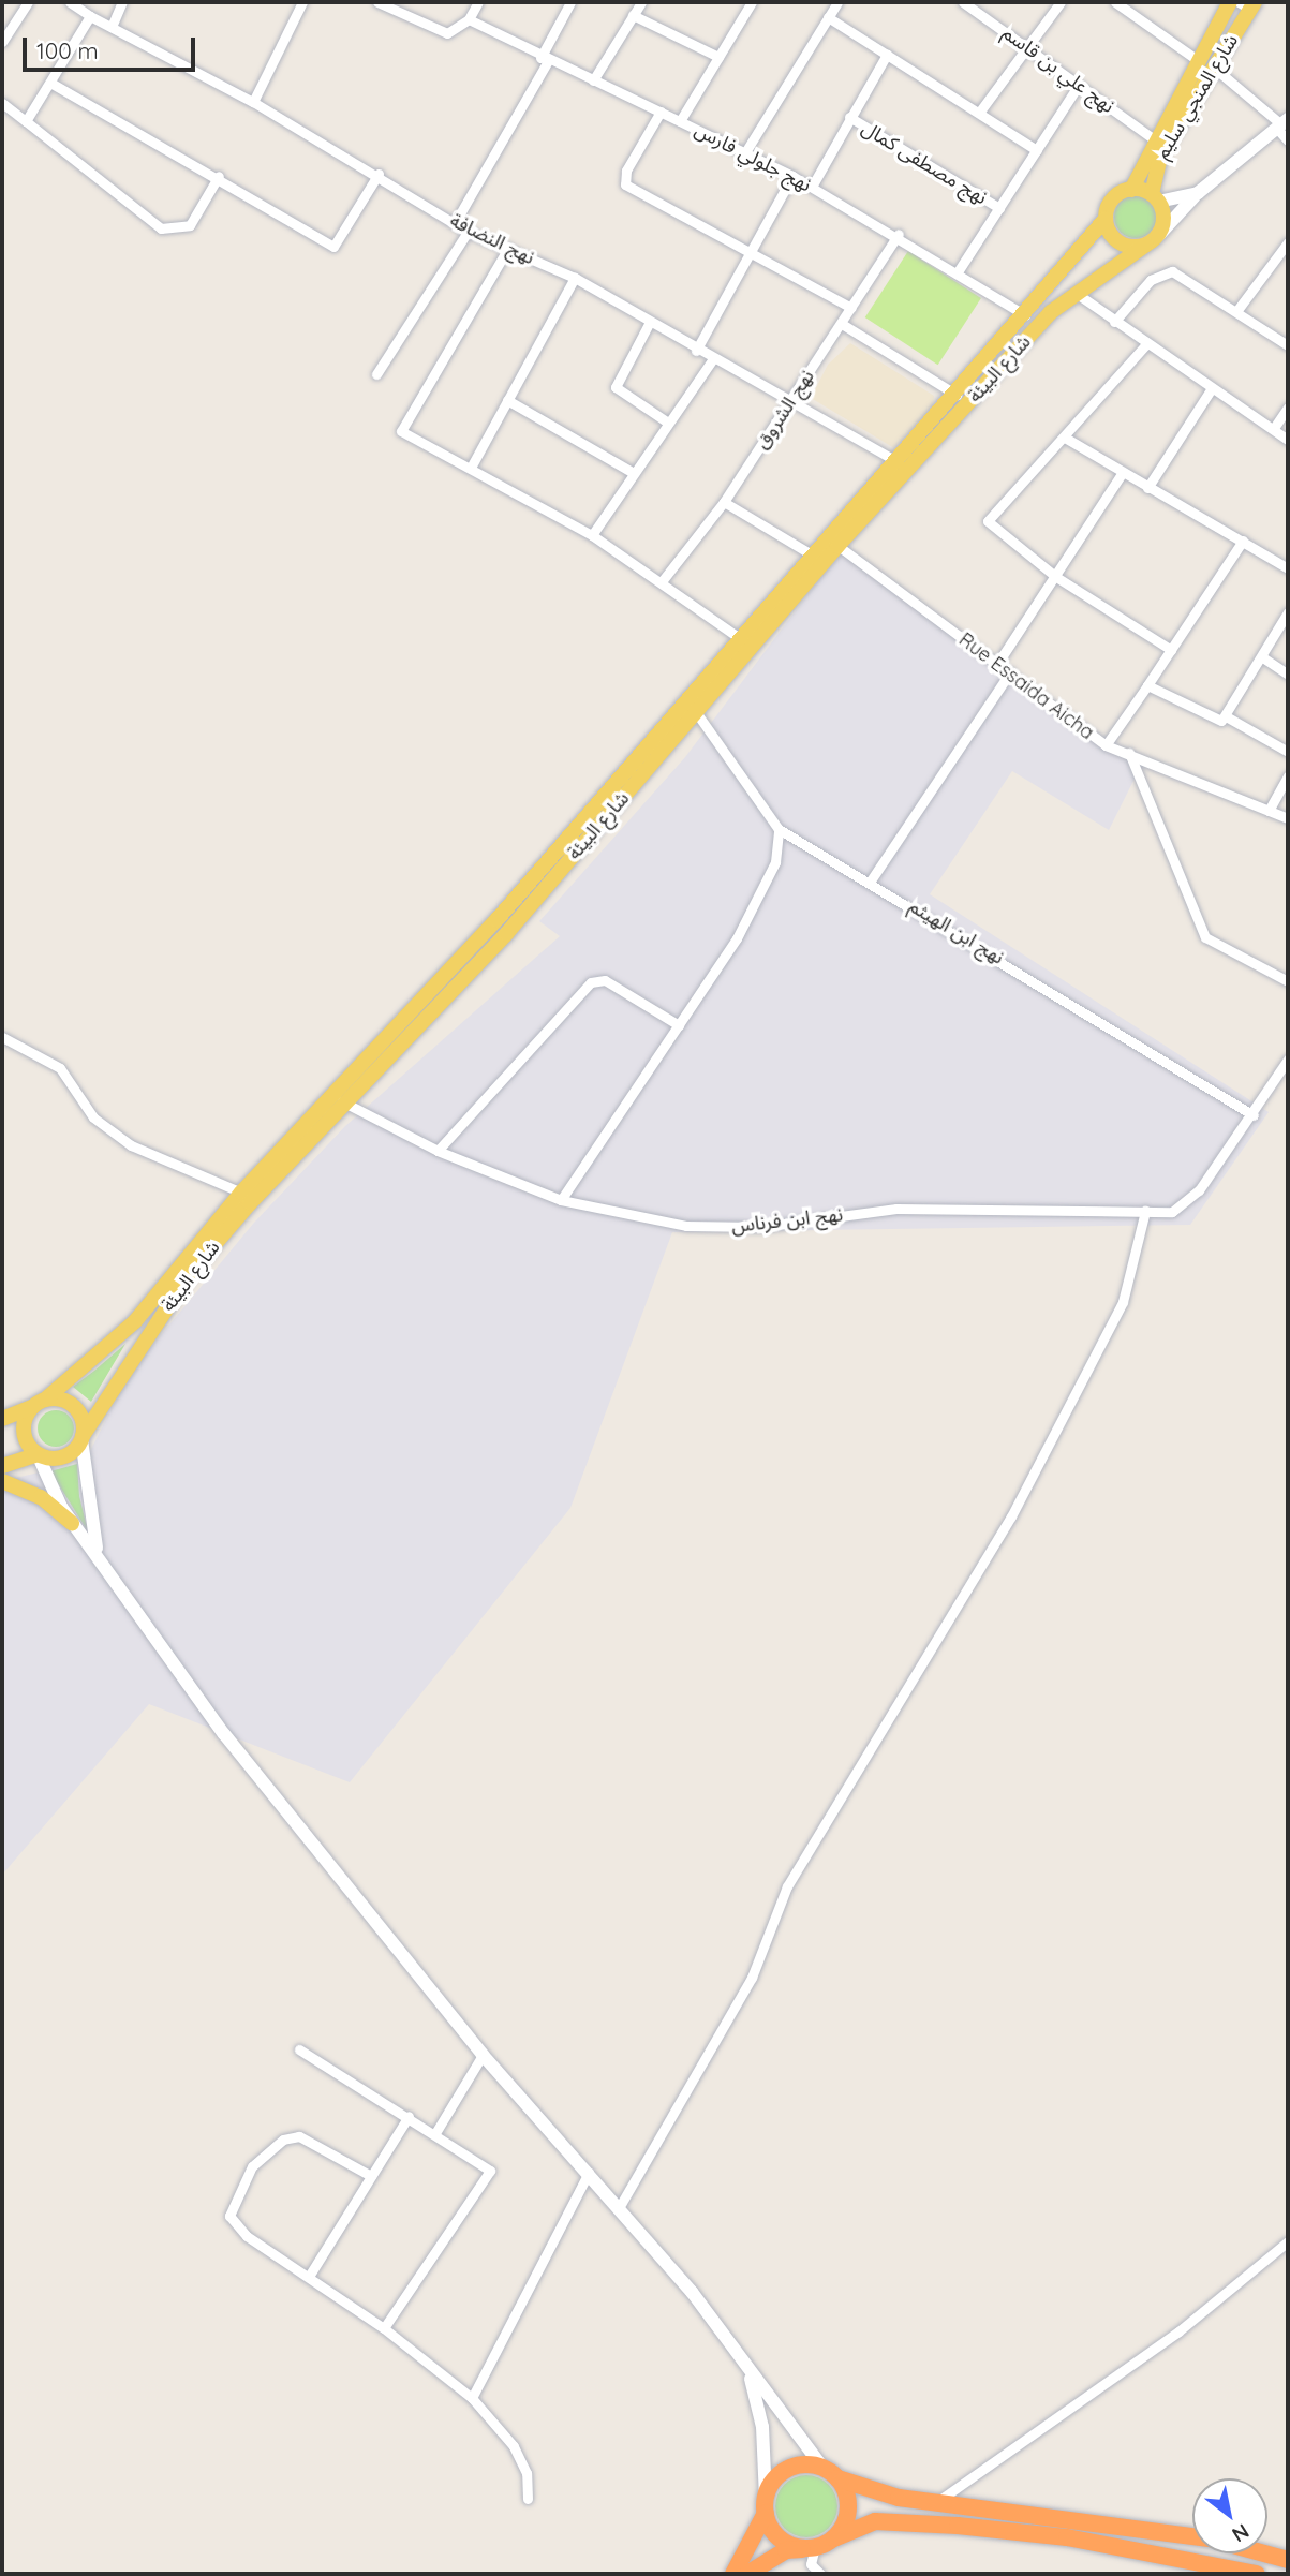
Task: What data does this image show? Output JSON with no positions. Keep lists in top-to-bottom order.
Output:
{
  "streets": {
    "main road": ["شارع المنجي سليم", "شارع البيئة"],
    "street": [
      "نهج علي بن قاسم",
      "نهج جلولي فارس",
      "نهج مصطفى كمال",
      "نهج النضافة",
      "نهج الشروق",
      "Rue Essaida Aicha",
      "نهج ابن الهيثم",
      "نهج ابن فرناس"
    ]
  },
  "crossings": [
    ["نهج علي بن قاسم", "شارع المنجي سليم"],
    ["شارع المنجي سليم", "شارع البيئة"],
    ["نهج جلولي فارس", "شارع البيئة"],
    ["نهج جلولي فارس", "نهج الشروق"],
    ["نهج النضافة", "شارع البيئة"],
    ["نهج النضافة", "نهج الشروق"],
    ["شارع البيئة", "Rue Essaida Aicha"],
    ["شارع البيئة", "نهج ابن الهيثم"],
    ["شارع البيئة", "نهج ابن فرناس"],
    ["نهج ابن الهيثم", "نهج ابن فرناس"]
  ],
  "scale_bar": "100 m",
  "north": "bottom right"
}
